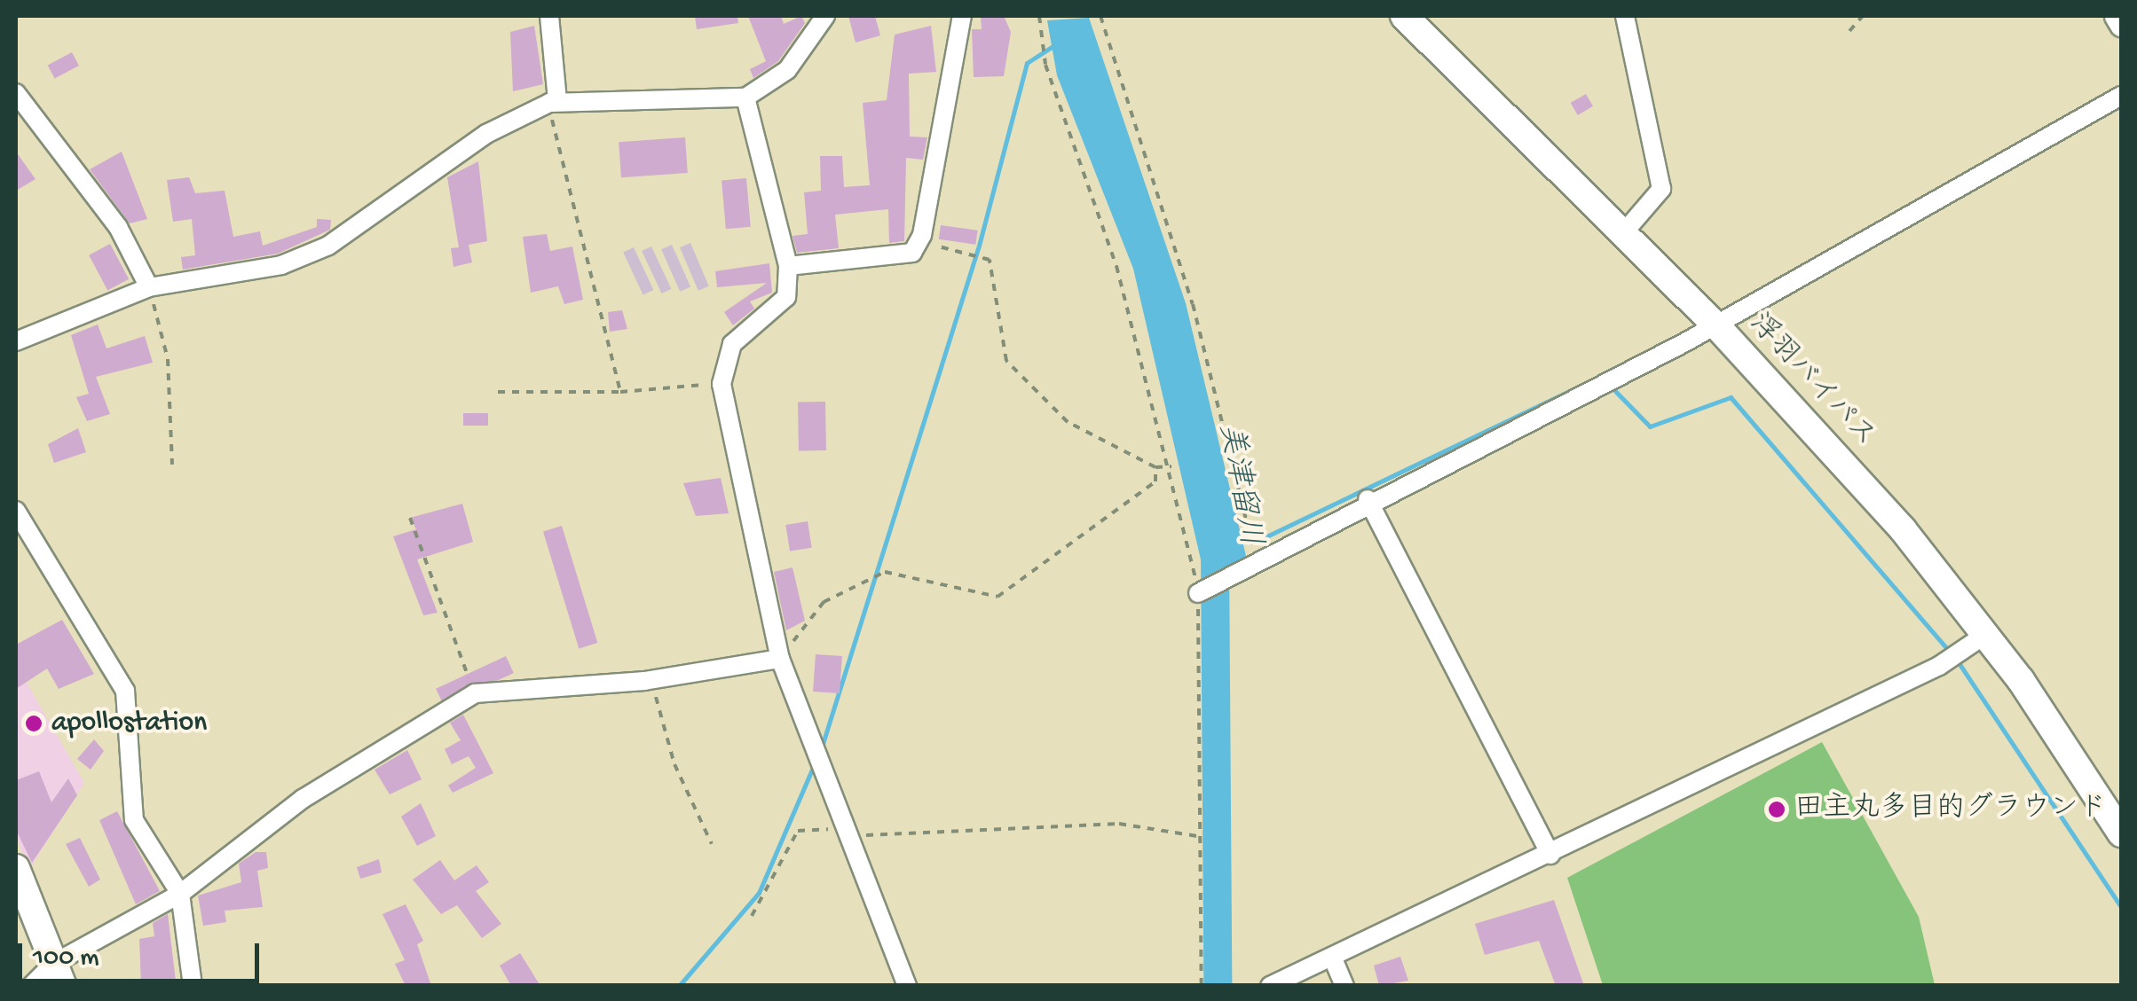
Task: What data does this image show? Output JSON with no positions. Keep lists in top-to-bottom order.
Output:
{
  "streets": {
    "highway": ["浮羽バイパス"]
  },
  "water": ["美津留川"],
  "places": ["apollostation", "田主丸多目的グラウンド"],
  "scale_bar": "100 m"
}
